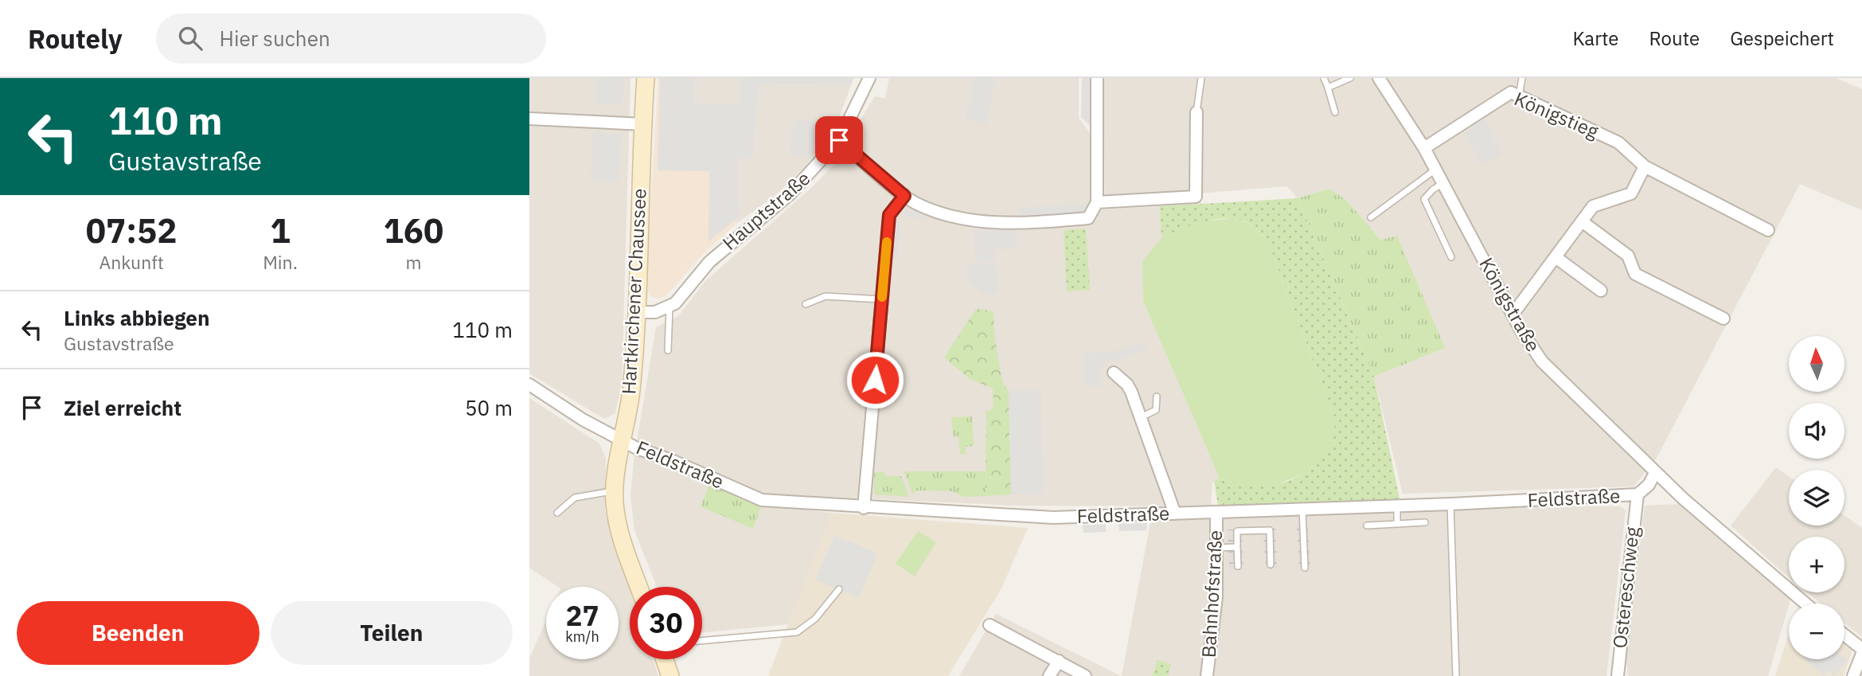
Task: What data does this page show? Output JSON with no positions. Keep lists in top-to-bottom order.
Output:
{
  "streets": {
    "main road": ["Hartkirchener Chaussee"],
    "street": [
      "Königstieg",
      "Hauptstraße",
      "Königstraße",
      "Feldstraße",
      "Ostereschweg",
      "Bahnhofstraße"
    ]
  },
  "crossings": [
    ["Königstieg", "Königstraße"],
    ["Hartkirchener Chaussee", "Feldstraße"],
    ["Feldstraße", "Ostereschweg"],
    ["Feldstraße", "Bahnhofstraße"]
  ],
  "north": "top",
  "page": {
    "header": "Routely",
    "search": "Hier suchen",
    "nav": ["Karte", "Route", "Gespeichert"],
    "turn": ["110 m", "Gustavstraße"],
    "eta": [
      "07:52",
      "Ankunft",
      "1",
      "Min.",
      "160",
      "m"
    ],
    "list": [
      {
        "name": "Links abbiegen",
        "note": "Gustavstraße",
        "value": "110 m"
      },
      {
        "name": "Ziel erreicht",
        "value": "50 m"
      }
    ],
    "map_buttons": ["+", "−"],
    "speed": "27 km/h",
    "limit": "30",
    "buttons": ["Beenden", "Teilen"]
  }
}
